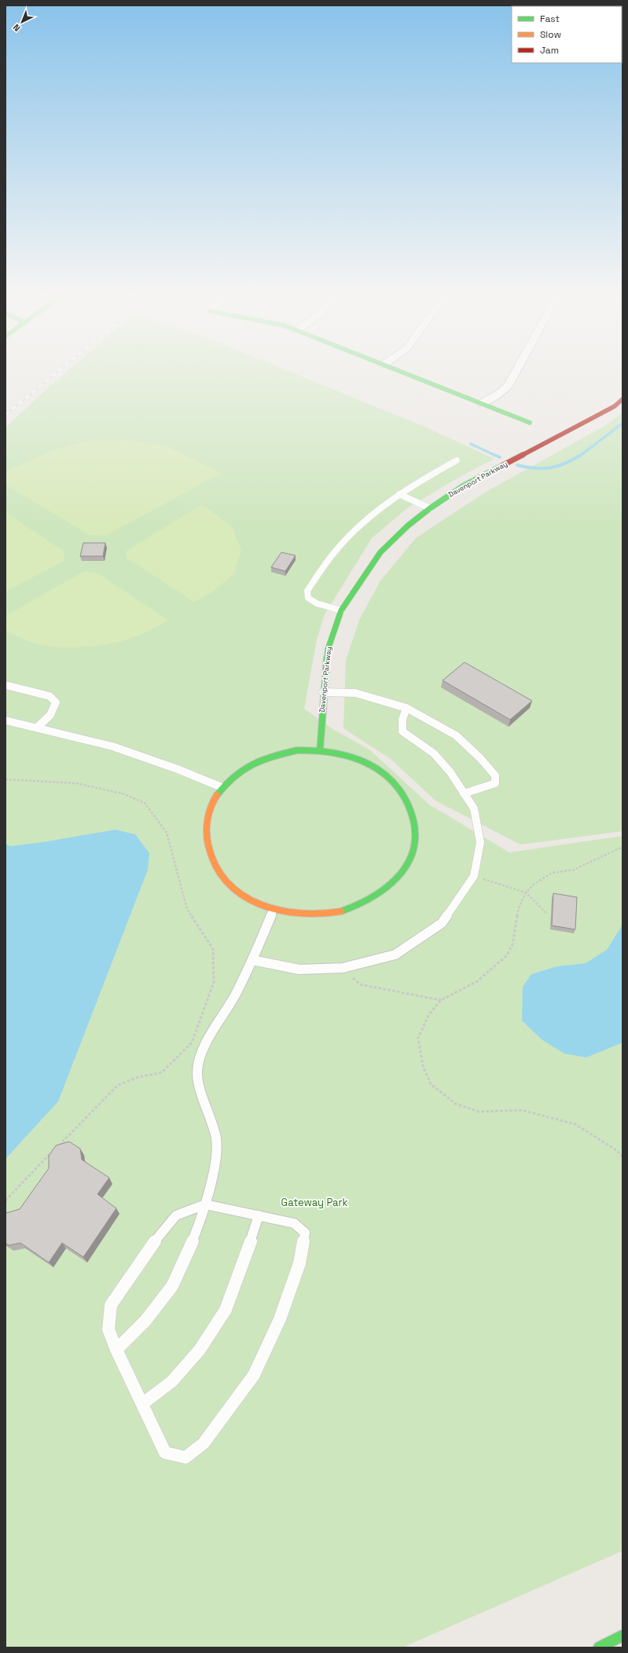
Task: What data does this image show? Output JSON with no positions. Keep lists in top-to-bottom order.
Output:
{
  "streets": {
    "main road": ["Davenport Parkway"]
  },
  "parks": ["Gateway Park"],
  "legend": ["Fast", "Slow", "Jam"],
  "north": "bottom left"
}
